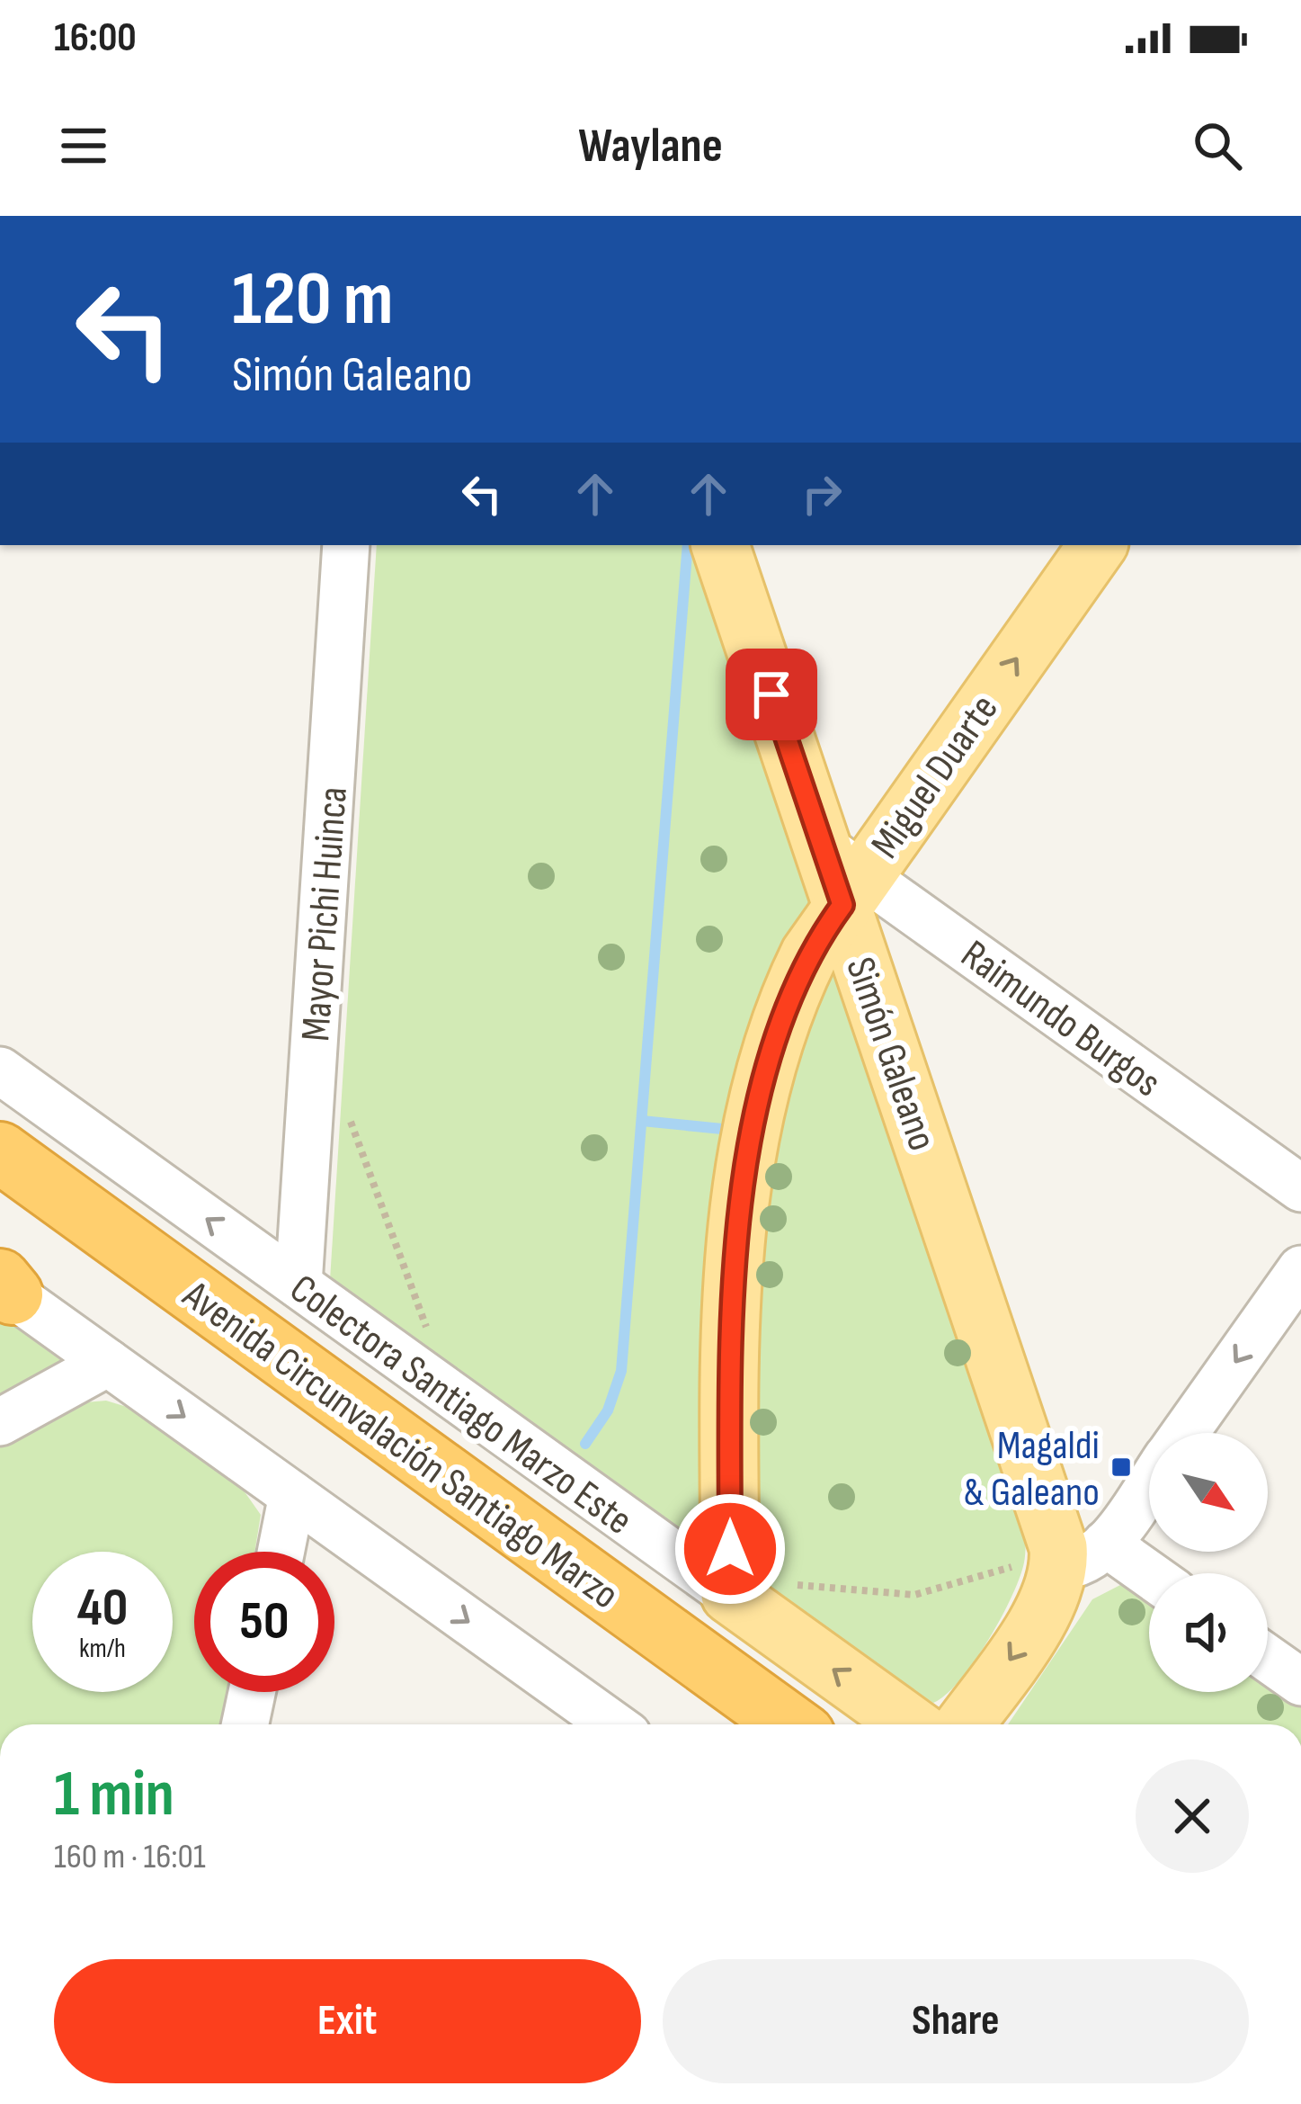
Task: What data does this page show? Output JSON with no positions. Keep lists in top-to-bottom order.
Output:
{
  "streets": {
    "highway": ["Avenida Circunvalación Santiago Marzo"],
    "main road": ["Miguel Duarte", "Simón Galeano", "Colectora Santiago Marzo Este"],
    "street": ["Mayor Pichi Huinca", "Raimundo Burgos"]
  },
  "crossings": [
    ["Miguel Duarte", "Raimundo Burgos"],
    ["Miguel Duarte", "Simón Galeano"],
    ["Miguel Duarte", "Colectora Santiago Marzo Este"],
    ["Mayor Pichi Huinca", "Colectora Santiago Marzo Este"],
    ["Raimundo Burgos", "Simón Galeano"]
  ],
  "one_way": ["Miguel Duarte"],
  "places": {
    "transit": ["Magaldi & Galeano"]
  },
  "north": "bottom right",
  "page": {
    "status": "16:00",
    "header": "Waylane",
    "turn": ["120 m", "Simón Galeano"],
    "speed": "40 km/h",
    "limit": "50",
    "heading": ["1 min", "160 m · 16:01"],
    "buttons": ["Exit", "Share"]
  }
}
